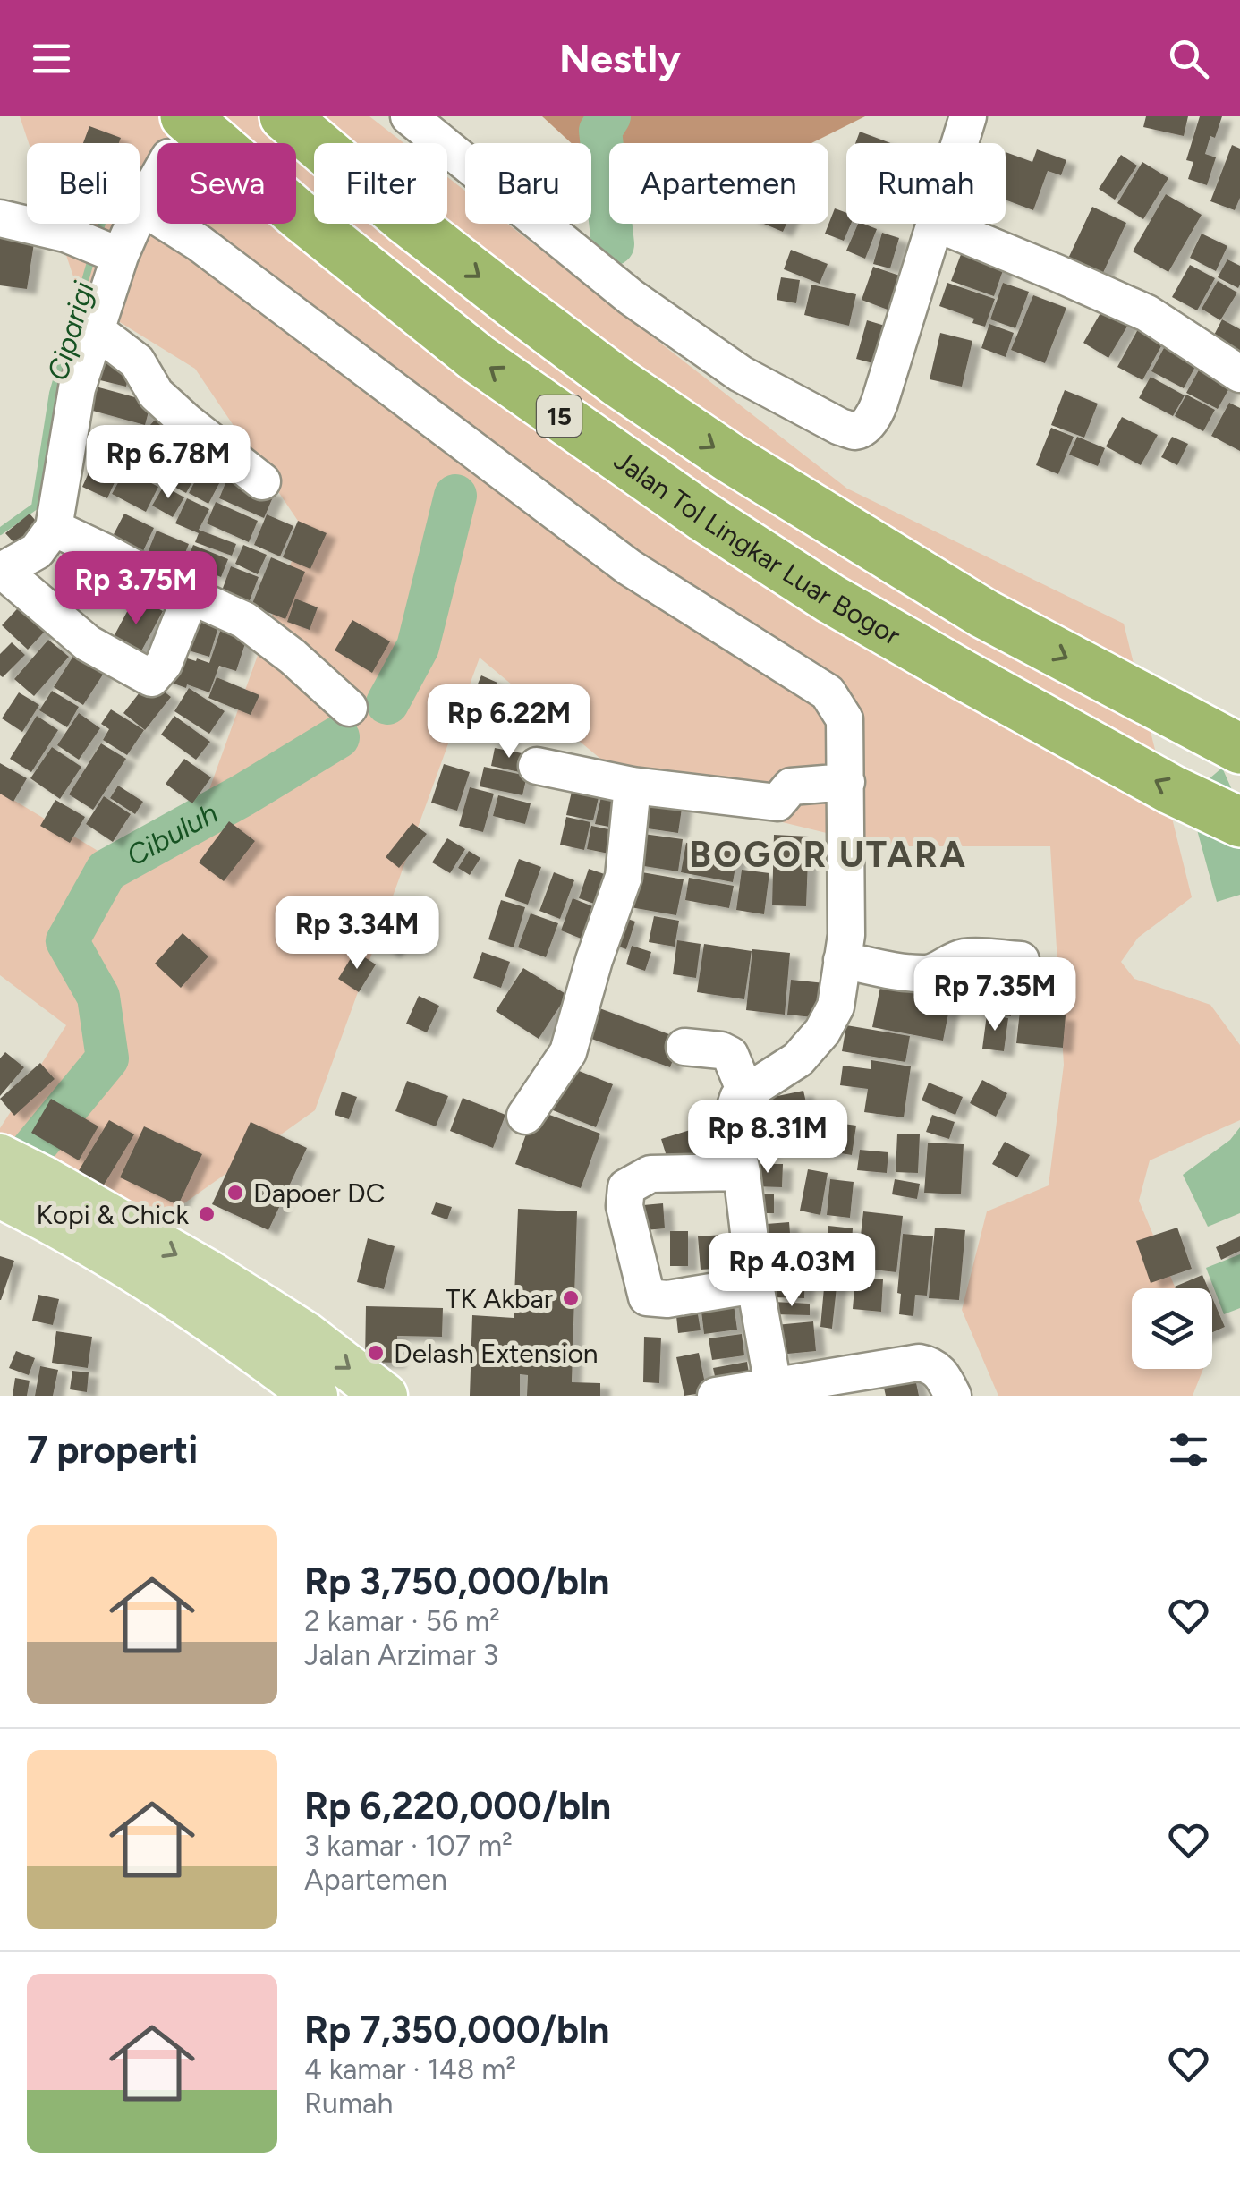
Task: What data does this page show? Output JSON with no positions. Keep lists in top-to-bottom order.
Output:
{
  "streets": {
    "highway": ["15", "Jalan Tol Lingkar Luar Bogor"]
  },
  "districts": ["BOGOR UTARA"],
  "water": ["Ciparigi", "Cibuluh"],
  "places": [
    "Dapoer DC",
    "Kopi & Chick",
    "TK Akbar",
    "Delash Extension"
  ],
  "page": {
    "header": "Nestly",
    "chip": [
      "Beli",
      "Sewa",
      "Filter",
      "Baru",
      "Apartemen",
      "Rumah"
    ],
    "price": [
      "Rp 6.78M",
      "Rp 3.75M",
      "Rp 6.22M",
      "Rp 3.34M",
      "Rp 7.35M",
      "Rp 8.31M",
      "Rp 4.03M"
    ],
    "heading": "7 properti",
    "list": [
      {
        "name": "Rp 3,750,000/bln",
        "note": "2 kamar · 56 m² · Jalan Arzimar 3"
      },
      {
        "name": "Rp 6,220,000/bln",
        "note": "3 kamar · 107 m² · Apartemen"
      },
      {
        "name": "Rp 7,350,000/bln",
        "note": "4 kamar · 148 m² · Rumah"
      }
    ]
  }
}
